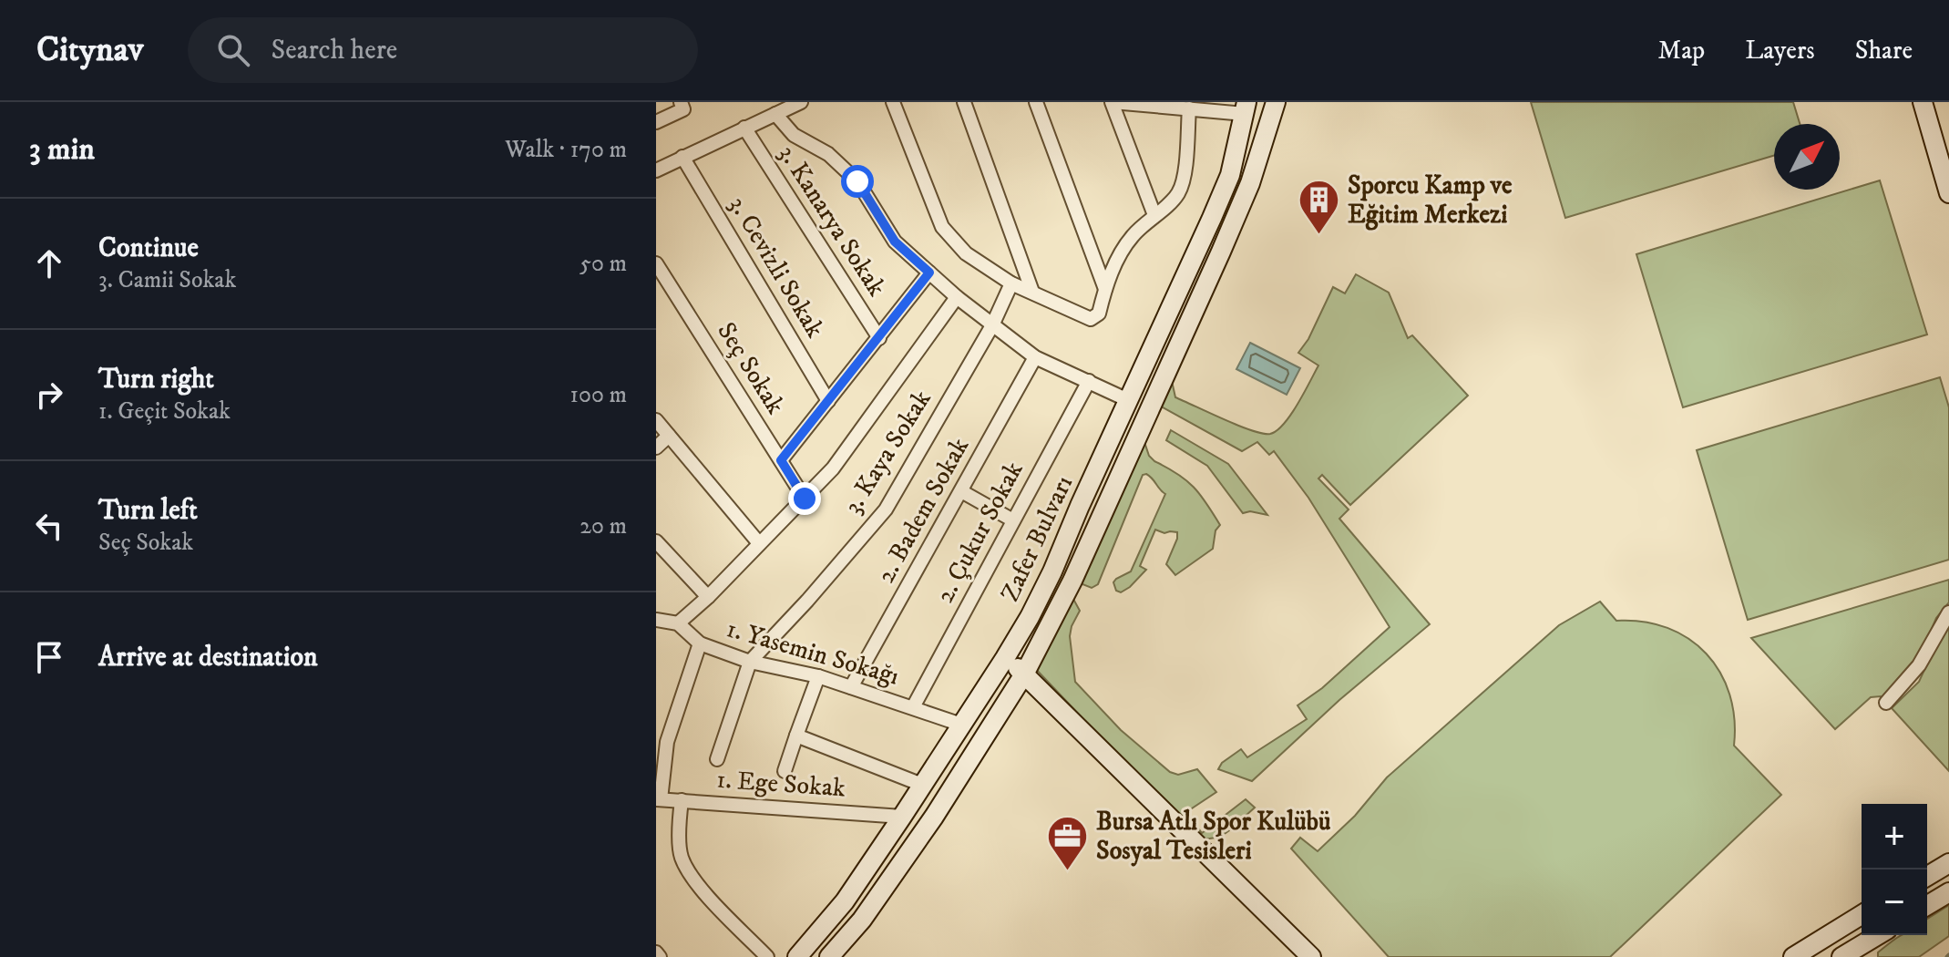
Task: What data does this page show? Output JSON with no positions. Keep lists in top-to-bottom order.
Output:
{
  "streets": {
    "main road": ["Zafer Bulvarı"],
    "street": [
      "3. Kanarya Sokak",
      "3. Cevizli Sokak",
      "Seç Sokak",
      "3. Kaya Sokak",
      "2. Badem Sokak",
      "2. Çukur Sokak",
      "1. Yasemin Sokağı",
      "1. Ege Sokak"
    ]
  },
  "crossings": [
    ["3. Kaya Sokak", "1. Yasemin Sokağı"],
    ["2. Badem Sokak", "1. Yasemin Sokağı"],
    ["2. Çukur Sokak", "1. Yasemin Sokağı"],
    ["Zafer Bulvarı", "1. Yasemin Sokağı"],
    ["Zafer Bulvarı", "1. Ege Sokak"]
  ],
  "places": {
    "building": ["Sporcu Kamp ve Eğitim Merkezi"],
    "office": ["Bursa Atlı Spor Kulübü Sosyal Tesisleri"]
  },
  "north": "top right",
  "page": {
    "header": "Citynav",
    "search": "Search here",
    "nav": ["Map", "Layers", "Share"],
    "heading": ["3 min", "Walk · 170 m"],
    "list": [
      ["Continue", "3. Camii Sokak", "50 m"],
      ["Turn right", "1. Geçit Sokak", "100 m"],
      ["Turn left", "Seç Sokak", "20 m"],
      "Arrive at destination"
    ],
    "map_buttons": ["+", "−"]
  }
}
